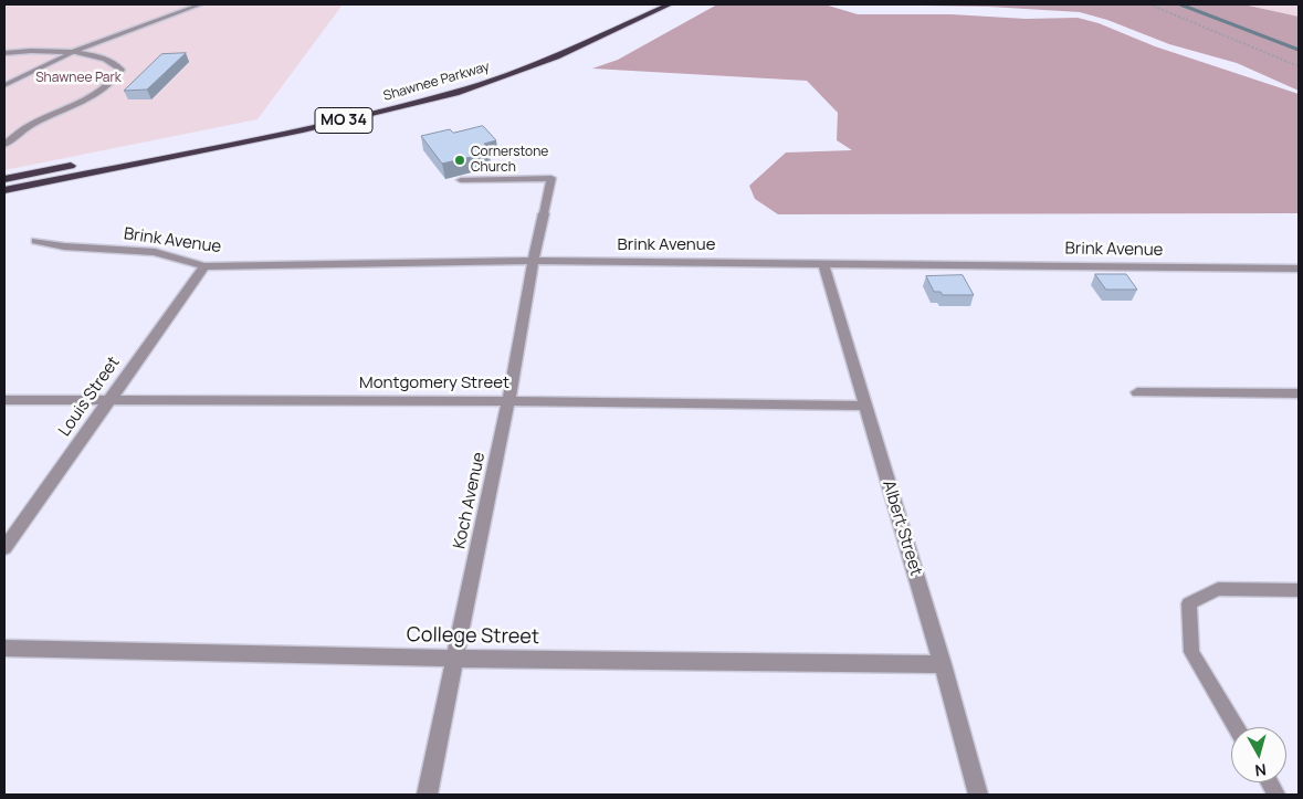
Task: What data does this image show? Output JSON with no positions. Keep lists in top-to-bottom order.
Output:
{
  "streets": {
    "highway": ["Shawnee Parkway", "MO 34"],
    "street": [
      "Brink Avenue",
      "Montgomery Street",
      "Louis Street",
      "Koch Avenue",
      "Albert Street",
      "College Street"
    ]
  },
  "crossings": [
    ["Brink Avenue", "Louis Street"],
    ["Brink Avenue", "Koch Avenue"],
    ["Brink Avenue", "Albert Street"],
    ["Montgomery Street", "Louis Street"],
    ["Montgomery Street", "Koch Avenue"],
    ["Montgomery Street", "Albert Street"],
    ["Koch Avenue", "College Street"],
    ["Albert Street", "College Street"]
  ],
  "parks": ["Shawnee Park"],
  "places": ["Cornerstone Church"],
  "north": "bottom"
}
